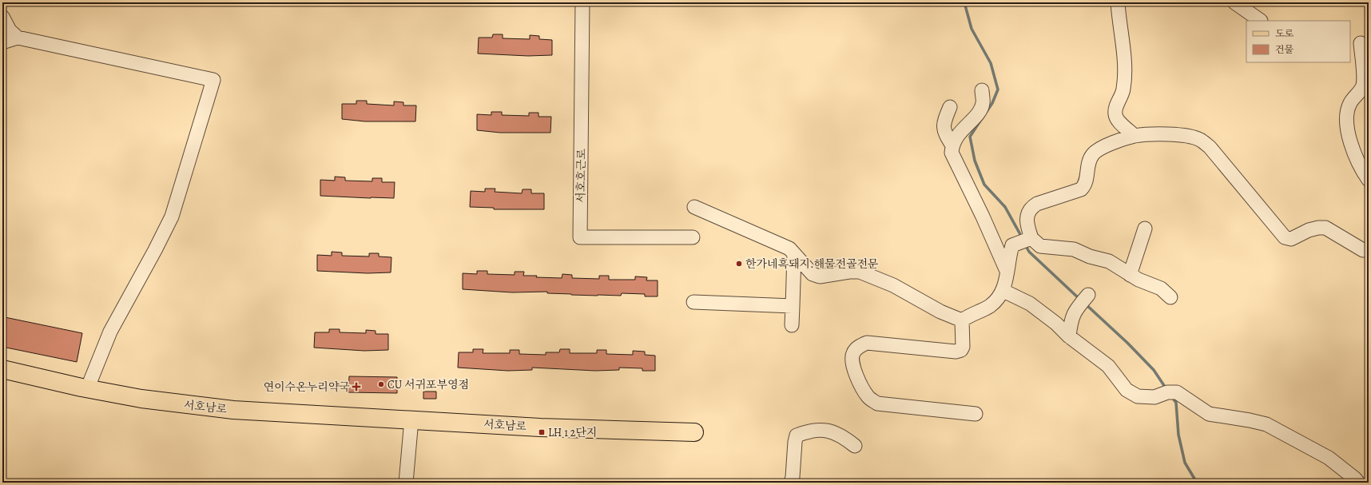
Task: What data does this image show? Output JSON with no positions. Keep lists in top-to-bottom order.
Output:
{
  "streets": {
    "main road": ["서호남로"],
    "street": ["서호호근로"]
  },
  "places": {
    "other": ["한가네흑돼지.해물전골전문", "CU 서귀포부영점"],
    "health": ["연이수온누리약국"],
    "transit": ["LH 1 2단지"]
  },
  "legend": ["도로", "건물"]
}
